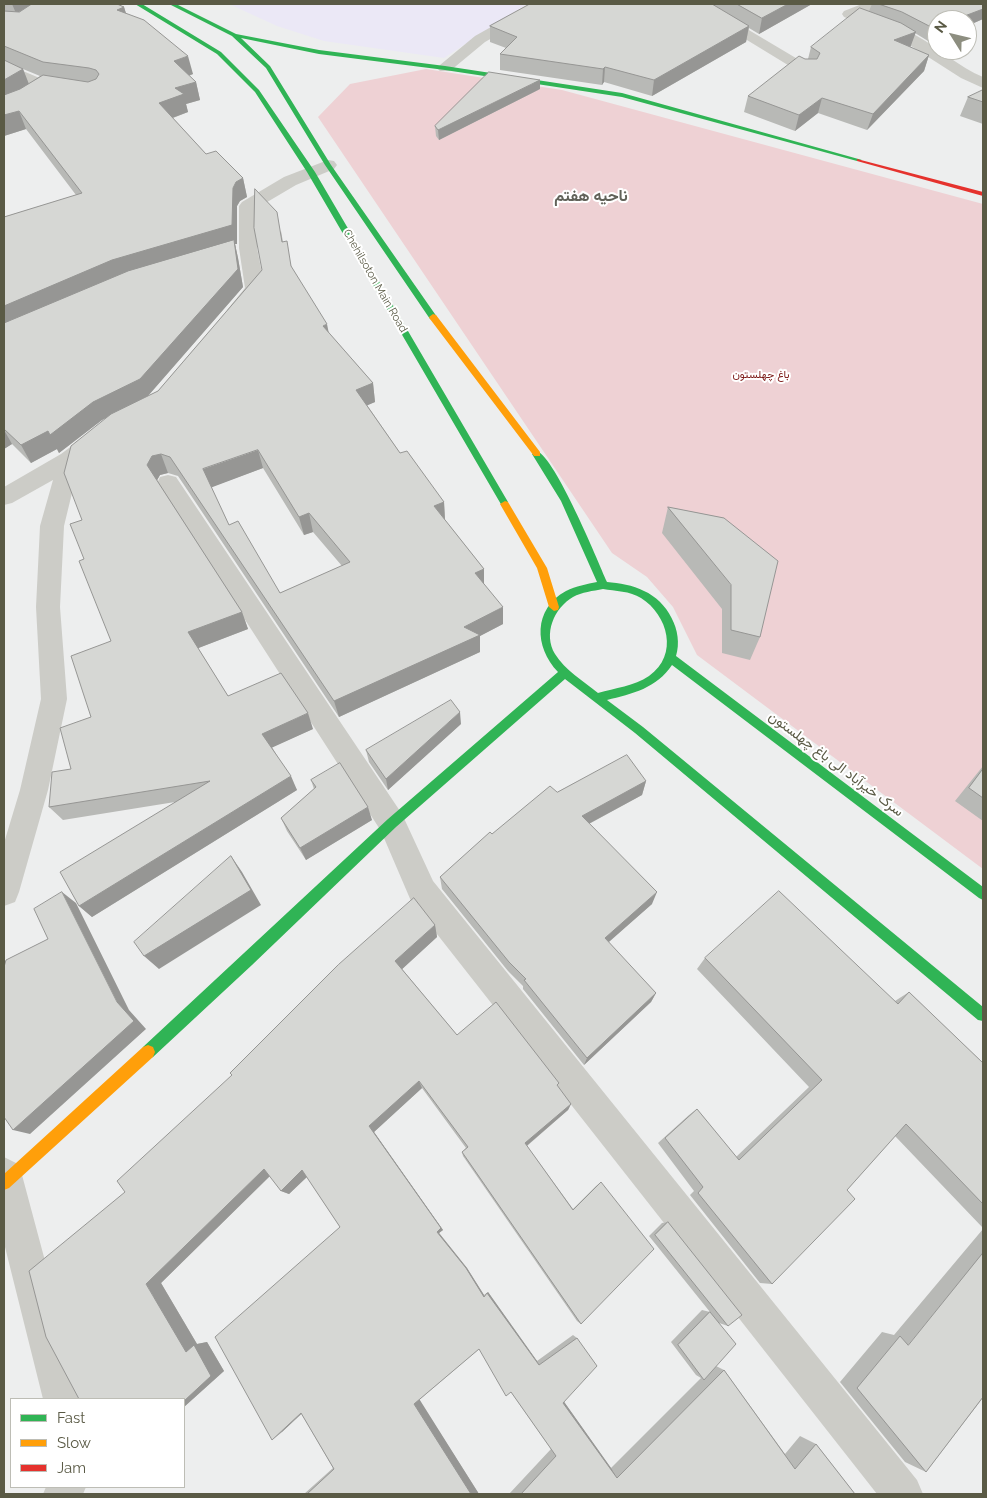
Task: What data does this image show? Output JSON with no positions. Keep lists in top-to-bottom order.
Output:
{
  "streets": {
    "main road": ["Chehilsoton Main Road", "سرک خیرآباد الی باغ چهلستون"]
  },
  "crossings": [
    ["Chehilsoton Main Road", "سرک خیرآباد الی باغ چهلستون"]
  ],
  "districts": ["ناحیه هفتم"],
  "parks": ["باغ چهلستون"],
  "legend": ["Fast", "Slow", "Jam"],
  "north": "top left"
}
